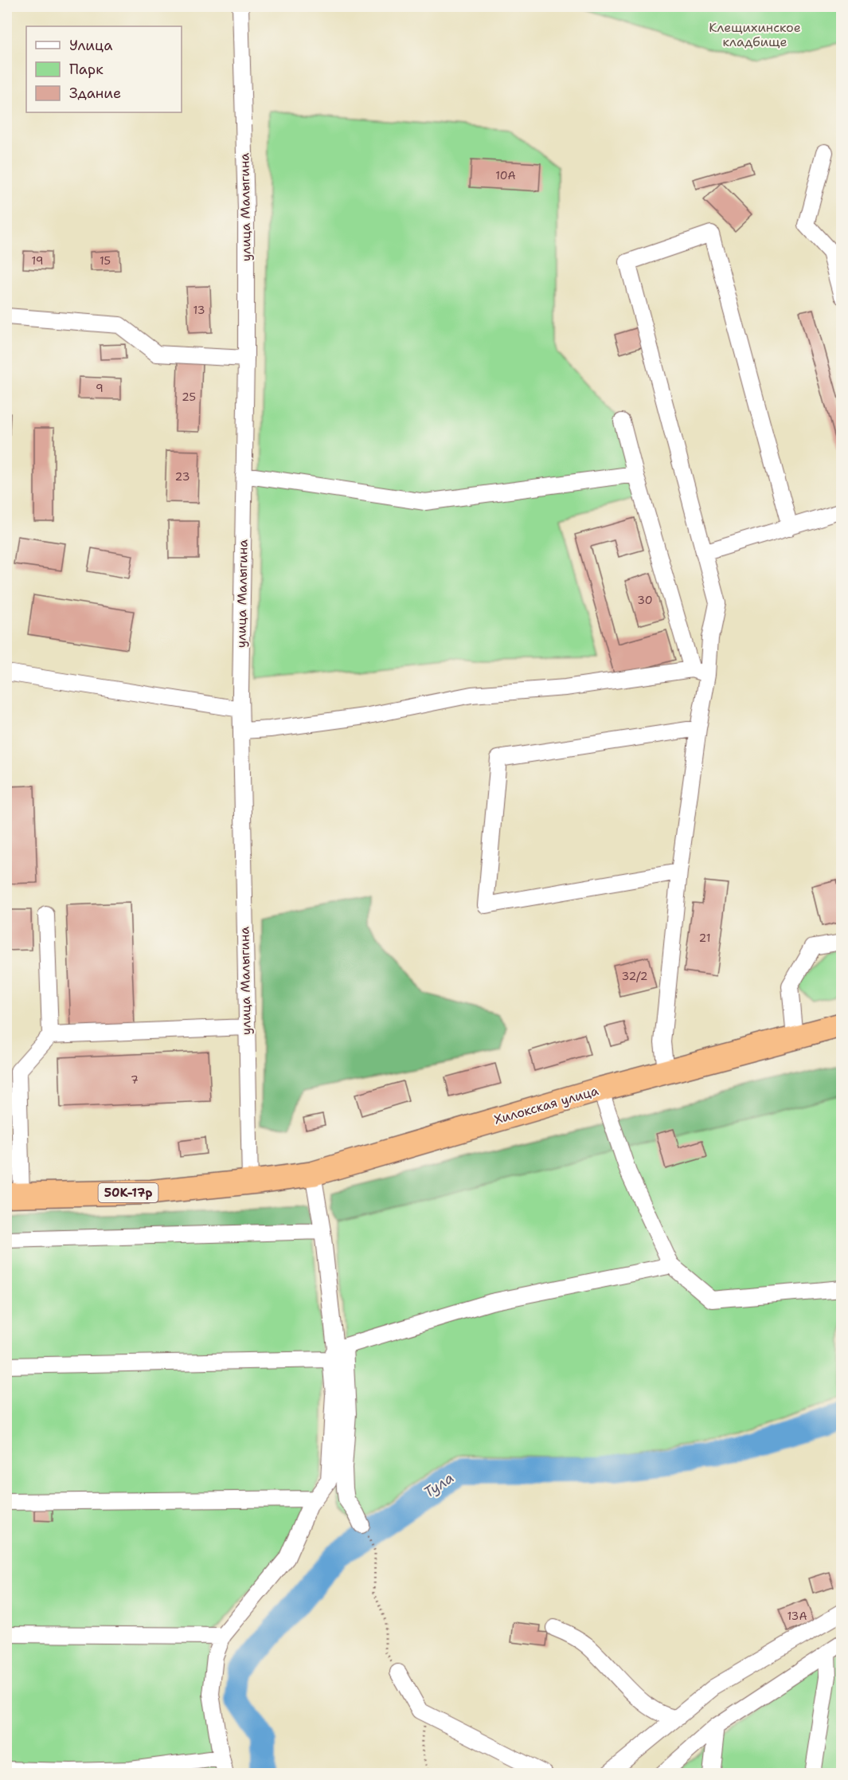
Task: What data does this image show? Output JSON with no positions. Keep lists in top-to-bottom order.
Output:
{
  "streets": {
    "highway": ["Хилокская улица", "50К-17р"],
    "street": ["улица Малыгина"]
  },
  "crossings": [
    ["улица Малыгина", "Хилокская улица"],
    ["улица Малыгина", "50К-17р"],
    ["Хилокская улица", "50К-17р"]
  ],
  "water": ["Тула"],
  "parks": ["Клещихинское кладбище"],
  "house_numbers": [
    "10А",
    "19",
    "15",
    "13",
    "9",
    "25",
    "23",
    "30",
    "21",
    "32/2",
    "7",
    "13А"
  ],
  "legend": ["Улица", "Парк", "Здание"]
}
